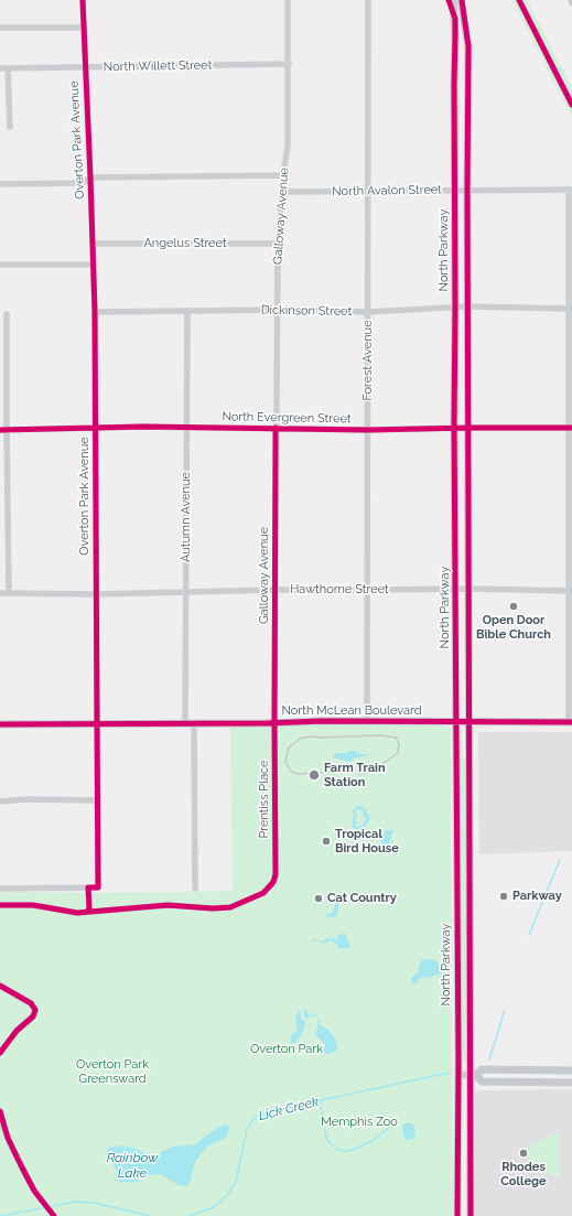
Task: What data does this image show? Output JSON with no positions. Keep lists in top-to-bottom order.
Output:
{
  "streets": {
    "main road": ["North Parkway", "North McLean Boulevard"],
    "street": [
      "North Willett Street",
      "Overton Park Avenue",
      "North Avalon Street",
      "Galloway Avenue",
      "Angelus Street",
      "Dickinson Street",
      "Forest Avenue",
      "North Evergreen Street",
      "Autumn Avenue",
      "Hawthorne Street",
      "Prentiss Place"
    ]
  },
  "crossings": [
    ["North Willett Street", "Overton Park Avenue"],
    ["North Willett Street", "Galloway Avenue"],
    ["Overton Park Avenue", "Angelus Street"],
    ["Overton Park Avenue", "Dickinson Street"],
    ["Overton Park Avenue", "North Evergreen Street"],
    ["Overton Park Avenue", "Hawthorne Street"],
    ["Overton Park Avenue", "North McLean Boulevard"],
    ["North Avalon Street", "Galloway Avenue"],
    ["North Avalon Street", "North Parkway"],
    ["North Avalon Street", "Forest Avenue"],
    ["Galloway Avenue", "Angelus Street"],
    ["Galloway Avenue", "Dickinson Street"],
    ["Galloway Avenue", "North Evergreen Street"],
    ["Galloway Avenue", "Hawthorne Street"],
    ["Galloway Avenue", "North McLean Boulevard"],
    ["Galloway Avenue", "Prentiss Place"],
    ["North Parkway", "Dickinson Street"],
    ["North Parkway", "North Evergreen Street"],
    ["North Parkway", "Hawthorne Street"],
    ["North Parkway", "North McLean Boulevard"],
    ["Dickinson Street", "Forest Avenue"],
    ["Dickinson Street", "Autumn Avenue"],
    ["Forest Avenue", "North Evergreen Street"],
    ["Forest Avenue", "Hawthorne Street"],
    ["Forest Avenue", "North McLean Boulevard"],
    ["North Evergreen Street", "Autumn Avenue"],
    ["Autumn Avenue", "Hawthorne Street"],
    ["Autumn Avenue", "North McLean Boulevard"],
    ["North McLean Boulevard", "Prentiss Place"]
  ],
  "water": ["Lick Creek", "Rainbow Lake"],
  "parks": ["Overton Park", "Overton Park Greensward", "Memphis Zoo"],
  "places": [
    "Open Door Bible Church",
    "Farm Train Station",
    "Tropical Bird House",
    "Parkway",
    "Cat Country",
    "Rhodes College"
  ]
}
